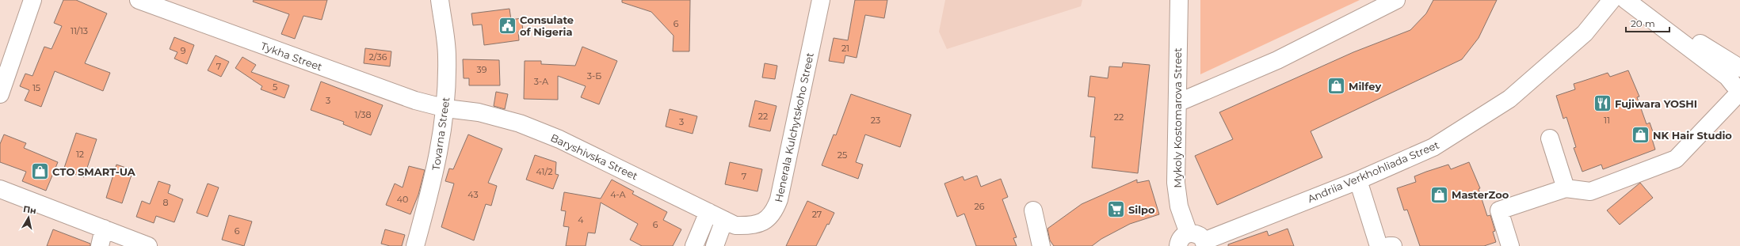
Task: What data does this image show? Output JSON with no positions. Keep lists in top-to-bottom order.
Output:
{
  "streets": {
    "street": [
      "Tykha Street",
      "Mykoly Kostomarova Street",
      "Henerala Kulchytskoho Street",
      "Tovarna Street",
      "Baryshivska Street",
      "Andriia Verkhohliada Street"
    ]
  },
  "crossings": [
    ["Tykha Street", "Tovarna Street"],
    ["Tykha Street", "Baryshivska Street"],
    ["Mykoly Kostomarova Street", "Andriia Verkhohliada Street"],
    ["Henerala Kulchytskoho Street", "Baryshivska Street"],
    ["Tovarna Street", "Baryshivska Street"]
  ],
  "places": {
    "public building": ["Consulate of Nigeria"],
    "shop": [
      "Milfey",
      "NK Hair Studio",
      "СТО SMART-UA",
      "MasterZoo"
    ],
    "restaurant": ["Fujiwara YOSHI"],
    "supermarket": ["Silpo"]
  },
  "house_numbers": [
    "6",
    "11/13",
    "21",
    "9",
    "2/36",
    "7",
    "39",
    "3-Б",
    "3-А",
    "5",
    "15",
    "3",
    "1/38",
    "22",
    "22",
    "23",
    "11",
    "3",
    "12",
    "25",
    "41/2",
    "7",
    "43",
    "4-А",
    "40",
    "8",
    "26",
    "27",
    "4",
    "6",
    "6"
  ],
  "scale_bar": "20 m",
  "north": "top"
}
